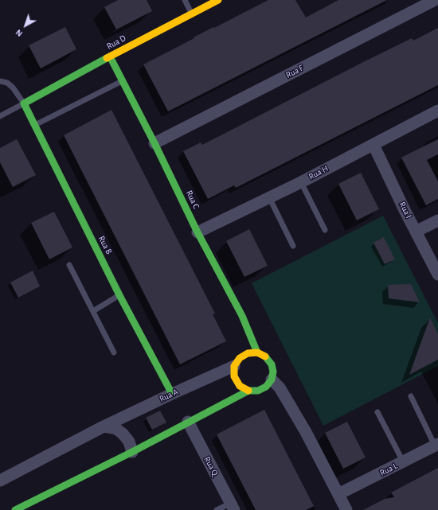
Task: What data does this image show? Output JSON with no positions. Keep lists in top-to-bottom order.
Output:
{
  "streets": {
    "street": [
      "Rua D",
      "Rua F",
      "Rua H",
      "Rua C",
      "Rua I",
      "Rua B",
      "Rua A",
      "Rua Q",
      "Rua L"
    ]
  },
  "crossings": [
    ["Rua D", "Rua C"],
    ["Rua D", "Rua B"],
    ["Rua F", "Rua C"],
    ["Rua H", "Rua C"],
    ["Rua H", "Rua I"],
    ["Rua C", "Rua A"],
    ["Rua B", "Rua A"]
  ],
  "north": "bottom left"
}
